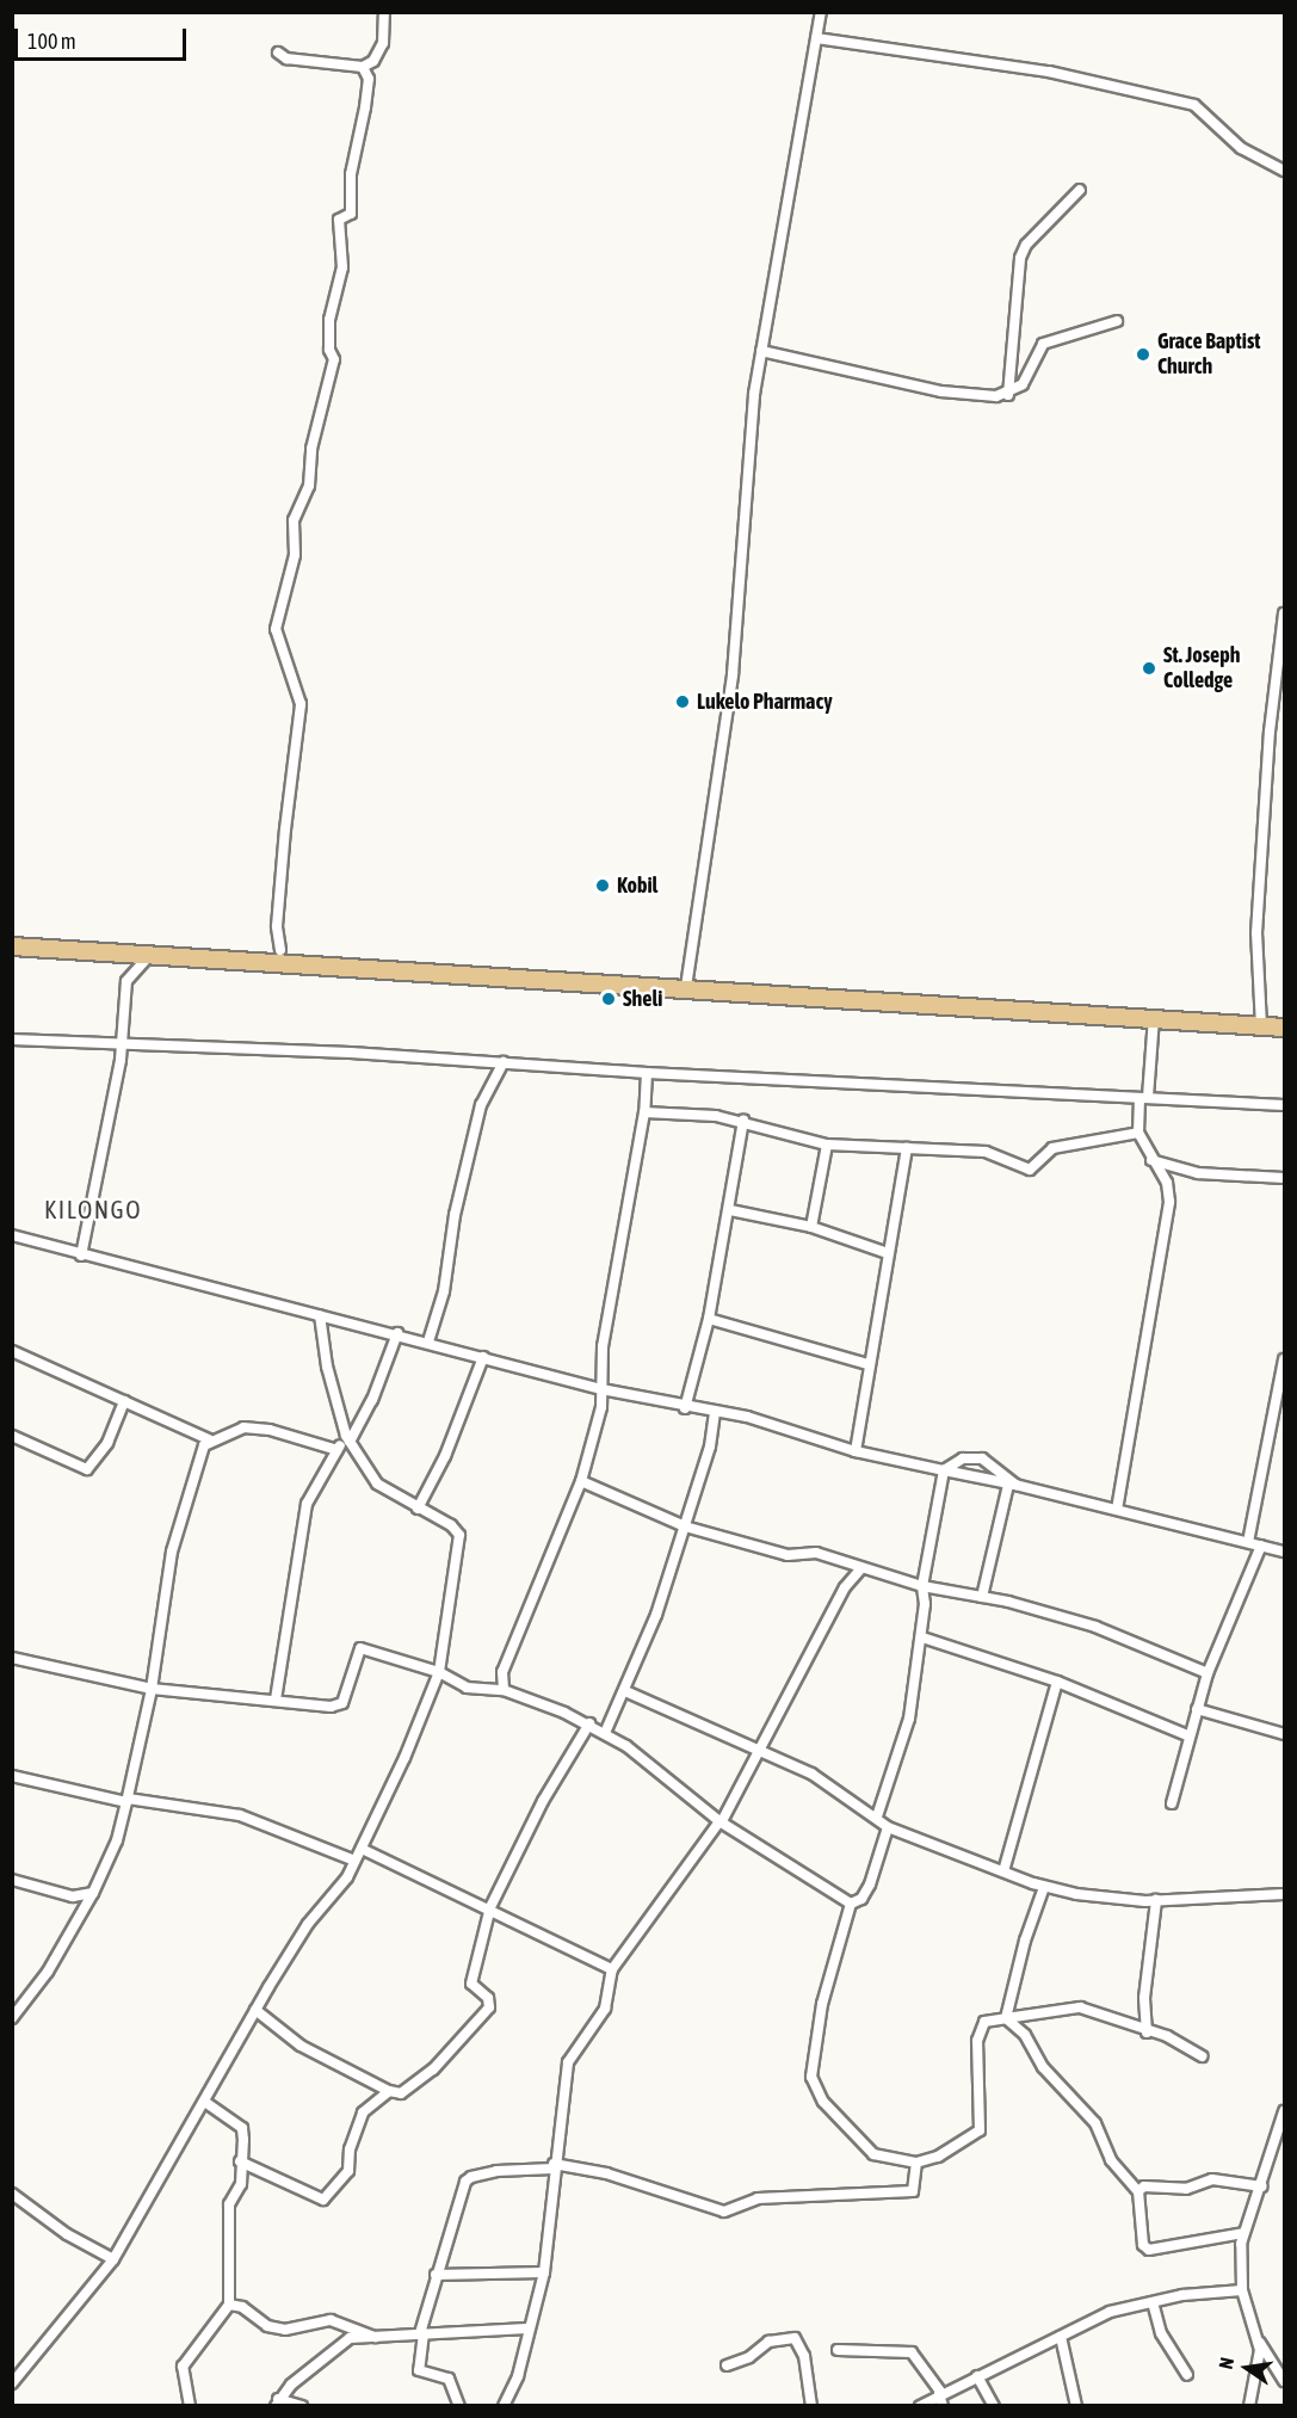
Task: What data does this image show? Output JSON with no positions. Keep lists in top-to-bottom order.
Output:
{
  "districts": ["KILONGO"],
  "places": [
    "Grace Baptist Church",
    "St. Joseph Colledge",
    "Lukelo Pharmacy",
    "Kobil",
    "Sheli"
  ],
  "scale_bar": "100 m",
  "north": "left"
}
